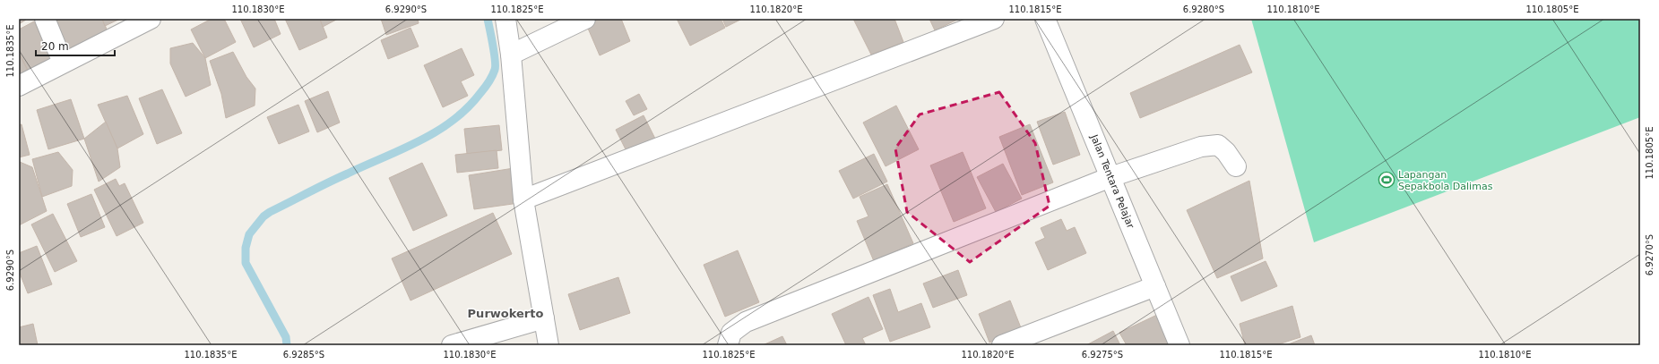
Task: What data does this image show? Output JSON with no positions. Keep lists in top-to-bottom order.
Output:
{
  "streets": {
    "street": ["Jalan Tentara Pelajar"]
  },
  "districts": ["Purwokerto"],
  "places": {
    "sports": ["Lapangan Sepakbola Dalimas"]
  },
  "scale_bar": "20 m",
  "coordinates": [
    "110.1830°E",
    "6.9290°S",
    "110.1825°E",
    "110.1820°E",
    "110.1815°E",
    "6.9280°S",
    "110.1810°E",
    "110.1805°E",
    "110.1835°E",
    "6.9270°S",
    "6.9285°S",
    "6.9275°S"
  ]
}
